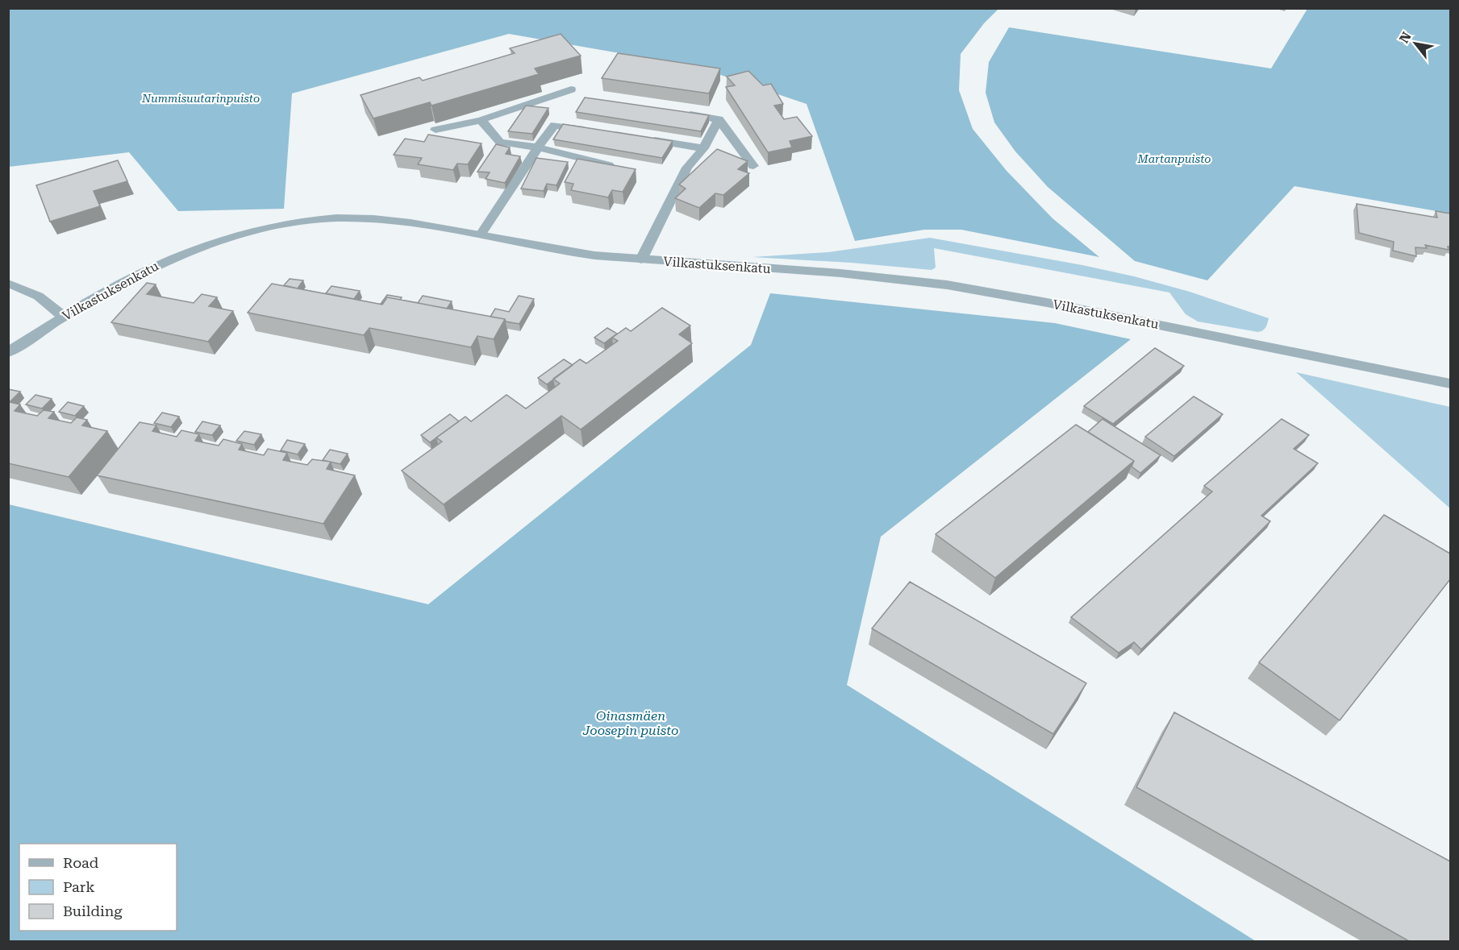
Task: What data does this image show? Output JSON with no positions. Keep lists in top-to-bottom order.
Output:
{
  "streets": {
    "street": ["Vilkastuksenkatu"]
  },
  "parks": ["Nummisuutarinpuisto", "Martanpuisto", "Oinasmäen Joosepin puisto"],
  "legend": ["Road", "Park", "Building"],
  "north": "top left"
}
